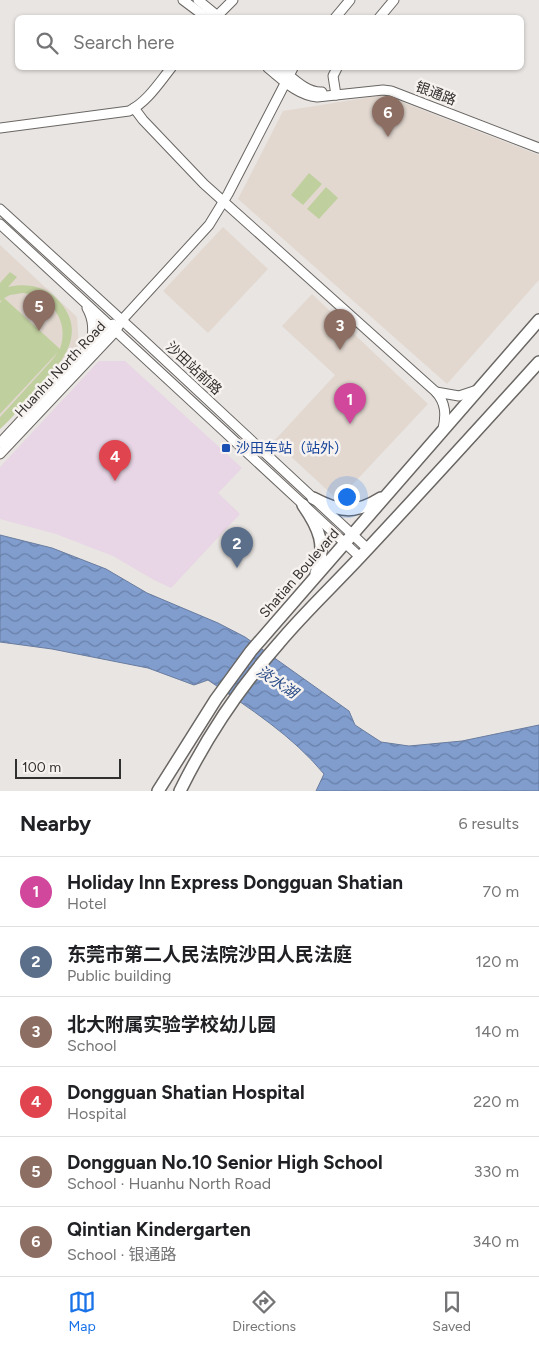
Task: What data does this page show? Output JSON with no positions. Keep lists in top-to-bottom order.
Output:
{
  "streets": {
    "main road": ["Shatian Boulevard"],
    "street": ["银通路", "沙田站前路", "Huanhu North Road"]
  },
  "crossings": [
    ["沙田站前路", "Huanhu North Road"],
    ["沙田站前路", "Shatian Boulevard"]
  ],
  "water": ["淡水湖"],
  "places": {
    "transit": ["沙田车站（站外）"]
  },
  "scale_bar": "100 m",
  "page": {
    "search": "Search here",
    "pins": [
      "6",
      "5",
      "3",
      "1",
      "4",
      "2"
    ],
    "scale": "100 m",
    "heading": ["Nearby", "6 results"],
    "list": [
      {
        "mark": "1",
        "name": "Holiday Inn Express Dongguan Shatian",
        "note": "Hotel",
        "value": "70 m"
      },
      {
        "mark": "2",
        "name": "东莞市第二人民法院沙田人民法庭",
        "note": "Public building",
        "value": "120 m"
      },
      {
        "mark": "3",
        "name": "北大附属实验学校幼儿园",
        "note": "School",
        "value": "140 m"
      },
      {
        "mark": "4",
        "name": "Dongguan Shatian Hospital",
        "note": "Hospital",
        "value": "220 m"
      },
      {
        "mark": "5",
        "name": "Dongguan No.10 Senior High School",
        "note": "School · Huanhu North Road",
        "value": "330 m"
      },
      {
        "mark": "6",
        "name": "Qintian Kindergarten",
        "note": "School · 银通路",
        "value": "340 m"
      }
    ],
    "nav": ["Map", "Directions", "Saved"]
  }
}
